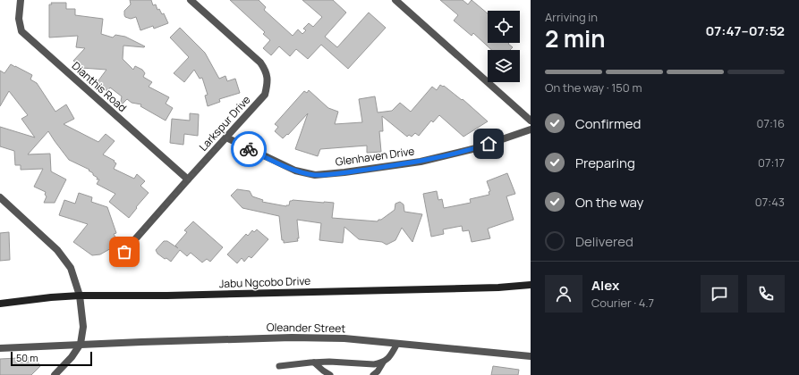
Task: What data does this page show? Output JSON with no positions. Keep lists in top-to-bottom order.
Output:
{
  "streets": {
    "main road": ["Jabu Ngcobo Drive"],
    "street": [
      "Dianthis Road",
      "Larkspur Drive",
      "Glenhaven Drive",
      "Oleander Street"
    ]
  },
  "crossings": [
    ["Dianthis Road", "Larkspur Drive"],
    ["Larkspur Drive", "Glenhaven Drive"]
  ],
  "scale_bar": "50 m",
  "page": {
    "heading": ["2 min", "Arriving in", "07:47–07:52"],
    "panel": ["Alex", "Courier · 4.7"],
    "bar": "On the way · 150 m",
    "list": [
      ["Confirmed", "07:16"],
      ["Preparing", "07:17"],
      ["On the way", "07:43"],
      "Delivered"
    ],
    "scale": "50 m"
  }
}
